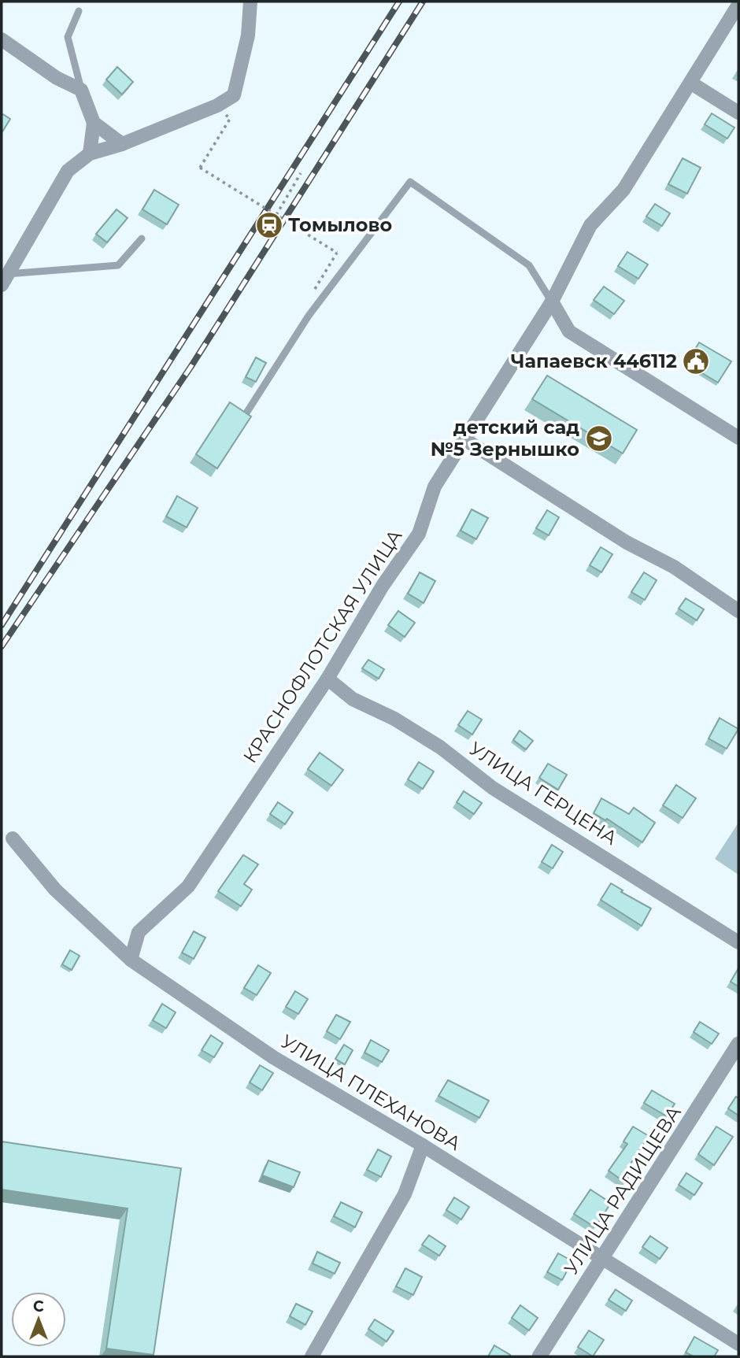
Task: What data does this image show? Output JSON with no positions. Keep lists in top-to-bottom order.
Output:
{
  "streets": {
    "street": [
      "КРАСНОФЛОТСКАЯ УЛИЦА",
      "УЛИЦА ГЕРЦЕНА",
      "УЛИЦА ПЛЕХАНОВА",
      "УЛИЦА РАДИЩЕВА"
    ]
  },
  "crossings": [
    ["КРАСНОФЛОТСКАЯ УЛИЦА", "УЛИЦА ГЕРЦЕНА"],
    ["КРАСНОФЛОТСКАЯ УЛИЦА", "УЛИЦА ПЛЕХАНОВА"],
    ["УЛИЦА ПЛЕХАНОВА", "УЛИЦА РАДИЩЕВА"]
  ],
  "places": {
    "station": ["Томылово"],
    "public building": ["Чапаевск 446112"],
    "school or university": ["детский сад №5 Зернышко"]
  },
  "north": "top"
}
